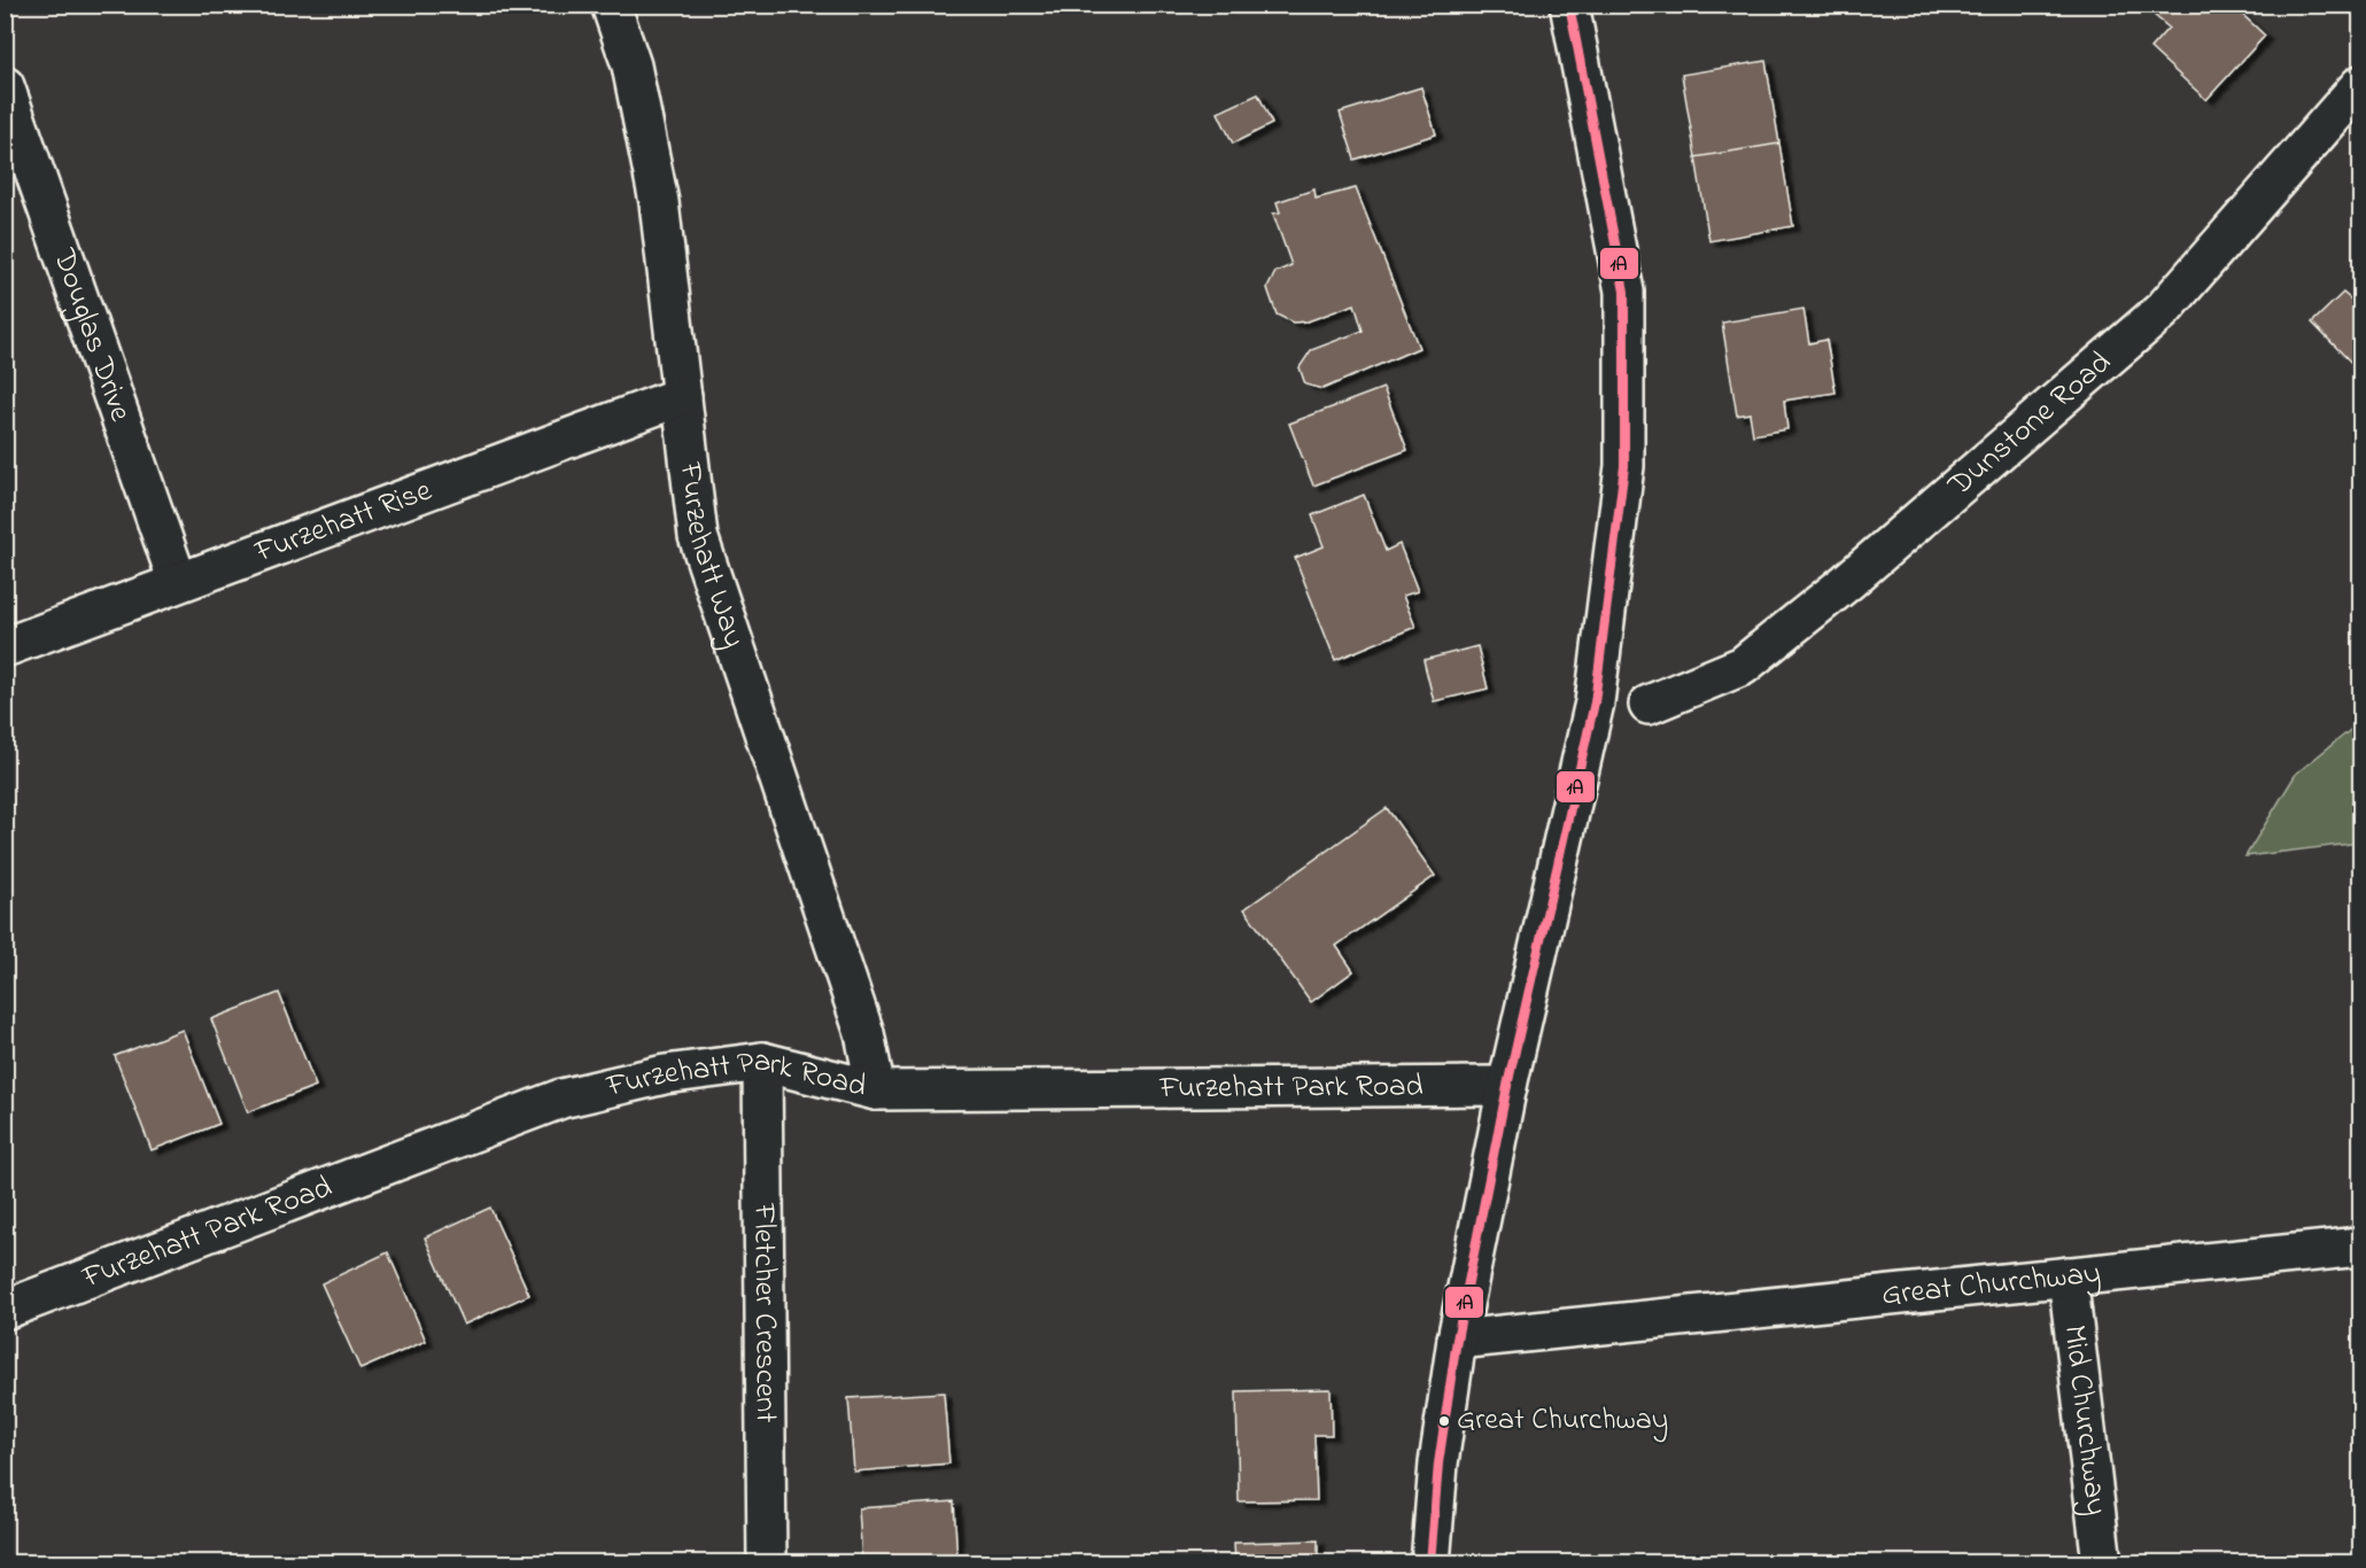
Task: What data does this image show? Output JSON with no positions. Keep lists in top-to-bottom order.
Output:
{
  "streets": {
    "street": [
      "Douglas Drive",
      "Dunstone Road",
      "Furzehatt Rise",
      "Furzehatt Way",
      "Furzehatt Park Road",
      "Great Churchway",
      "Fletcher Crescent",
      "Mid Churchway"
    ]
  },
  "crossings": [
    ["Douglas Drive", "Furzehatt Rise"],
    ["Furzehatt Rise", "Furzehatt Way"],
    ["Furzehatt Way", "Furzehatt Park Road"],
    ["Furzehatt Park Road", "Fletcher Crescent"],
    ["Great Churchway", "Mid Churchway"]
  ],
  "places": ["Great Churchway"],
  "lines": ["transit line 1A"]
}
